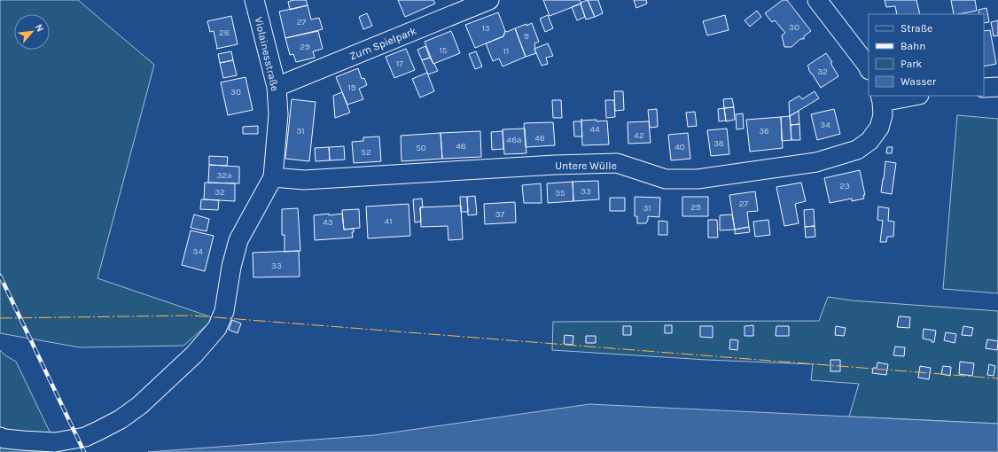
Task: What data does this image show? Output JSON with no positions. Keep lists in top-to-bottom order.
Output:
{
  "streets": {
    "street": ["Zum Spielpark", "Violainesstraße", "Untere Wülle"]
  },
  "crossings": [
    ["Zum Spielpark", "Violainesstraße"],
    ["Violainesstraße", "Untere Wülle"]
  ],
  "house_numbers": [
    "27",
    "30",
    "13",
    "28",
    "9",
    "29",
    "15",
    "11",
    "17",
    "32",
    "19",
    "30",
    "34",
    "44",
    "31",
    "36",
    "42",
    "46",
    "46a",
    "38",
    "48",
    "40",
    "50",
    "52",
    "32a",
    "23",
    "33",
    "32",
    "35",
    "27",
    "29",
    "31",
    "37",
    "41",
    "43",
    "34",
    "33"
  ],
  "legend": [
    "Straße",
    "Bahn",
    "Park",
    "Wasser"
  ],
  "north": "top right"
}
